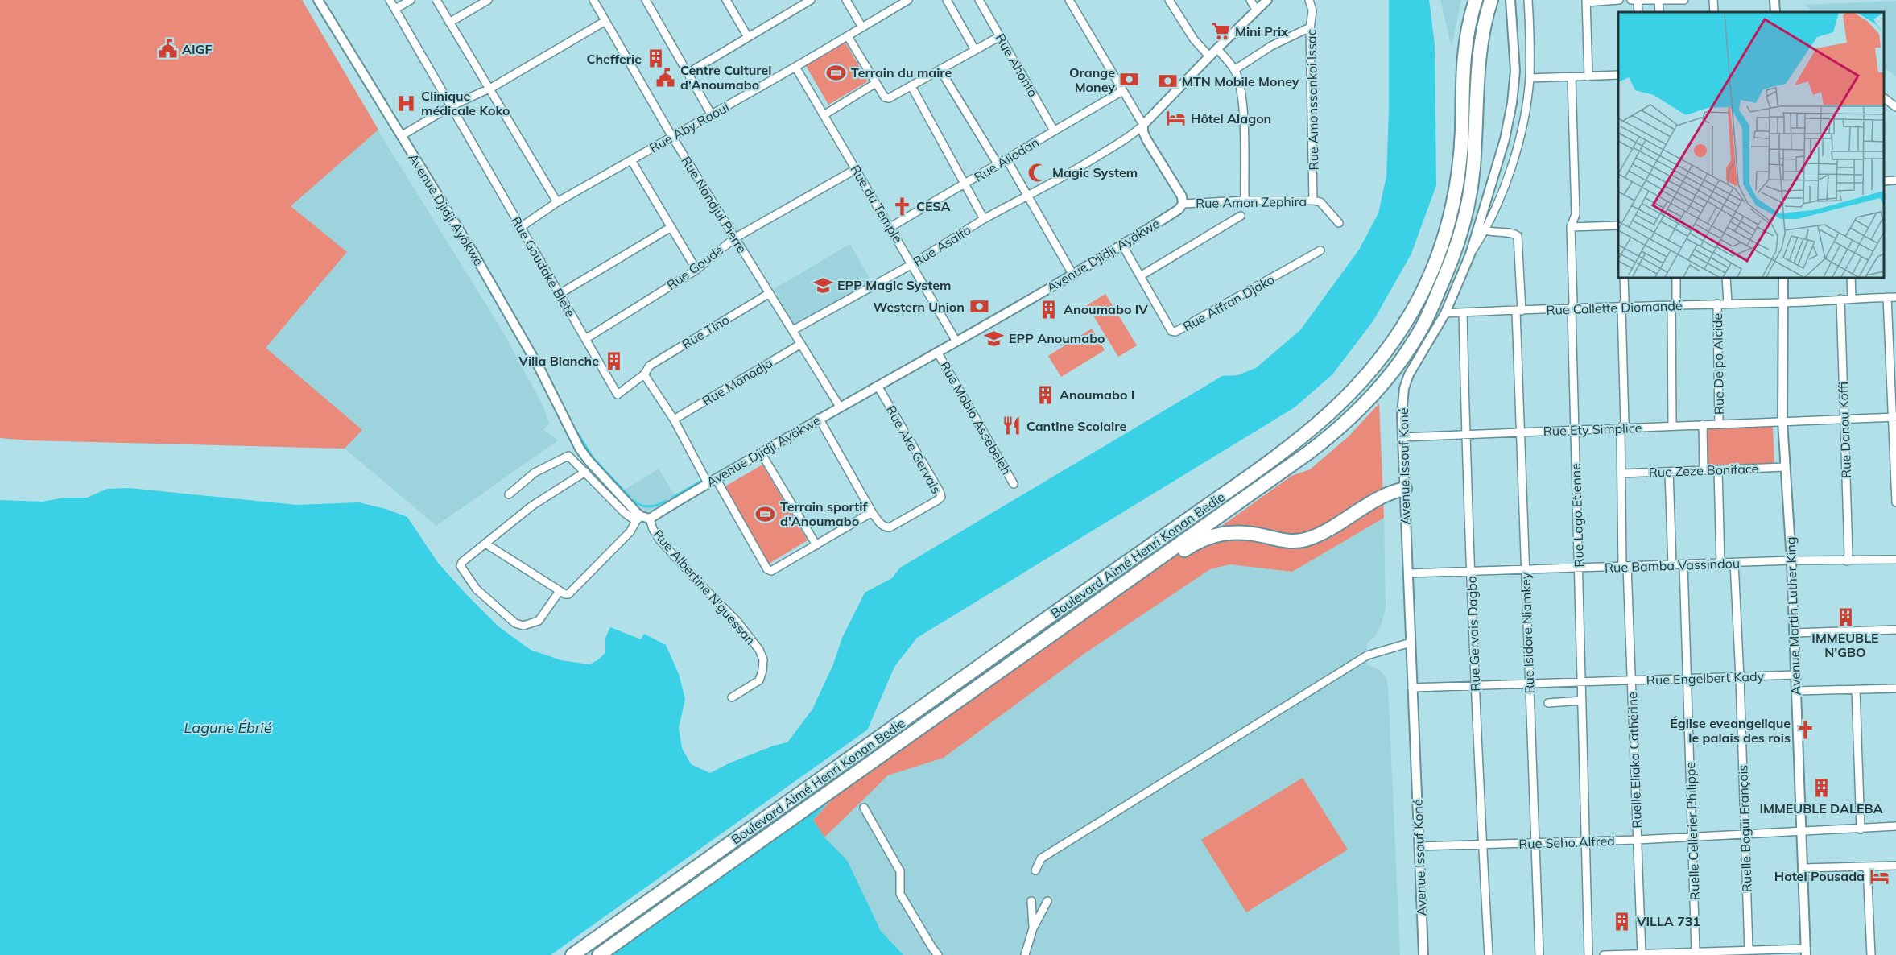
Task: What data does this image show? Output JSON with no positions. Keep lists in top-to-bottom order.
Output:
{
  "streets": {
    "highway": ["Boulevard Aimé Henri Konan Bedie"],
    "street": [
      "Rue Ahonto",
      "Rue Amonssankoi Issac",
      "Rue Aby Raoul",
      "Rue Aliodan",
      "Rue Amon Zephira",
      "Rue du Temple",
      "Rue Nandjui Pierre",
      "Avenue Djidji Ayökwe",
      "Rue Asalfo",
      "Rue Goudake Blete",
      "Rue Goudé",
      "Rue Affran Djako",
      "Rue Collette Diomandé",
      "Rue Tino",
      "Rue Delpo Alcide",
      "Rue Manadja",
      "Rue Mobio Assebeleh",
      "Rue Ety Simplice",
      "Rue Danou Koffi",
      "Rue Ake Gervais",
      "Avenue Issouf Koné",
      "Rue Zeze Boniface",
      "Rue Lago Etienne",
      "Rue Bamba Vassindou",
      "Rue Albertine N'guessan",
      "Avenue Martin Luther King",
      "Rue Isidore Niamkey",
      "Rue Gervais Dagbo",
      "Rue Engelbert Kady",
      "Ruelle Eliaka Cathérine",
      "Ruelle Bogui François",
      "Ruelle Cellerier Philippe",
      "Rue Seho Alfred"
    ]
  },
  "crossings": [
    ["Rue Ahonto", "Rue Aliodan"],
    ["Rue Amonssankoi Issac", "Rue Amon Zephira"],
    ["Rue Aby Raoul", "Rue du Temple"],
    ["Rue Aby Raoul", "Rue Nandjui Pierre"],
    ["Rue Aby Raoul", "Rue Goudake Blete"],
    ["Rue Aliodan", "Rue du Temple"],
    ["Rue Aliodan", "Rue Asalfo"],
    ["Rue Amon Zephira", "Avenue Djidji Ayökwe"],
    ["Rue du Temple", "Avenue Djidji Ayökwe"],
    ["Rue du Temple", "Rue Asalfo"],
    ["Rue du Temple", "Rue Goudé"],
    ["Rue Nandjui Pierre", "Avenue Djidji Ayökwe"],
    ["Rue Nandjui Pierre", "Rue Asalfo"],
    ["Rue Nandjui Pierre", "Rue Goudé"],
    ["Rue Nandjui Pierre", "Rue Tino"],
    ["Rue Nandjui Pierre", "Rue Manadja"],
    ["Avenue Djidji Ayökwe", "Rue Affran Djako"],
    ["Avenue Djidji Ayökwe", "Rue Mobio Assebeleh"],
    ["Avenue Djidji Ayökwe", "Rue Ake Gervais"],
    ["Avenue Djidji Ayökwe", "Rue Albertine N'guessan"],
    ["Rue Goudake Blete", "Rue Goudé"],
    ["Rue Goudake Blete", "Rue Tino"],
    ["Rue Collette Diomandé", "Rue Delpo Alcide"],
    ["Rue Collette Diomandé", "Rue Danou Koffi"],
    ["Rue Collette Diomandé", "Avenue Issouf Koné"],
    ["Rue Collette Diomandé", "Rue Lago Etienne"],
    ["Rue Collette Diomandé", "Avenue Martin Luther King"],
    ["Rue Collette Diomandé", "Rue Isidore Niamkey"],
    ["Rue Collette Diomandé", "Rue Gervais Dagbo"],
    ["Rue Collette Diomandé", "Ruelle Eliaka Cathérine"],
    ["Rue Delpo Alcide", "Rue Ety Simplice"],
    ["Rue Ety Simplice", "Rue Danou Koffi"],
    ["Rue Ety Simplice", "Avenue Issouf Koné"],
    ["Rue Ety Simplice", "Rue Lago Etienne"],
    ["Rue Ety Simplice", "Avenue Martin Luther King"],
    ["Rue Ety Simplice", "Rue Isidore Niamkey"],
    ["Rue Ety Simplice", "Rue Gervais Dagbo"],
    ["Rue Ety Simplice", "Ruelle Eliaka Cathérine"],
    ["Rue Danou Koffi", "Rue Bamba Vassindou"],
    ["Avenue Issouf Koné", "Rue Bamba Vassindou"],
    ["Avenue Issouf Koné", "Rue Engelbert Kady"],
    ["Avenue Issouf Koné", "Rue Seho Alfred"],
    ["Rue Zeze Boniface", "Avenue Martin Luther King"],
    ["Rue Zeze Boniface", "Ruelle Eliaka Cathérine"],
    ["Rue Lago Etienne", "Rue Bamba Vassindou"],
    ["Rue Lago Etienne", "Rue Engelbert Kady"],
    ["Rue Lago Etienne", "Rue Seho Alfred"],
    ["Rue Bamba Vassindou", "Avenue Martin Luther King"],
    ["Rue Bamba Vassindou", "Rue Isidore Niamkey"],
    ["Rue Bamba Vassindou", "Rue Gervais Dagbo"],
    ["Rue Bamba Vassindou", "Ruelle Eliaka Cathérine"],
    ["Rue Bamba Vassindou", "Ruelle Bogui François"],
    ["Rue Bamba Vassindou", "Ruelle Cellerier Philippe"],
    ["Avenue Martin Luther King", "Rue Engelbert Kady"],
    ["Avenue Martin Luther King", "Rue Seho Alfred"],
    ["Rue Isidore Niamkey", "Rue Engelbert Kady"],
    ["Rue Isidore Niamkey", "Rue Seho Alfred"],
    ["Rue Gervais Dagbo", "Rue Engelbert Kady"],
    ["Rue Gervais Dagbo", "Rue Seho Alfred"],
    ["Rue Engelbert Kady", "Ruelle Eliaka Cathérine"],
    ["Rue Engelbert Kady", "Ruelle Bogui François"],
    ["Rue Engelbert Kady", "Ruelle Cellerier Philippe"],
    ["Ruelle Eliaka Cathérine", "Rue Seho Alfred"],
    ["Ruelle Bogui François", "Rue Seho Alfred"],
    ["Ruelle Cellerier Philippe", "Rue Seho Alfred"]
  ],
  "water": ["Lagune Ébrié"],
  "places": {
    "supermarket": ["Mini Prix"],
    "public building": ["AIGF", "Centre Culturel d'Anoumabo"],
    "building": [
      "Chefferie",
      "Anoumabo IV",
      "Villa Blanche",
      "Anoumabo I",
      "IMMEUBLE N'GBO",
      "IMMEUBLE DALEBA",
      "VILLA 731"
    ],
    "sports": ["Terrain du maire", "Terrain sportif d'Anoumabo"],
    "bank": ["Orange Money", "MTN Mobile Money", "Western Union"],
    "hospital": ["Clinique médicale Koko"],
    "hotel": ["Hôtel Alagon", "Hotel Pousada"],
    "mosque": ["Magic System"],
    "church": ["CESA", "Église eveangelique le palais des rois"],
    "school or university": ["EPP Magic System", "EPP Anoumabo"],
    "restaurant": ["Cantine Scolaire"]
  }
}
